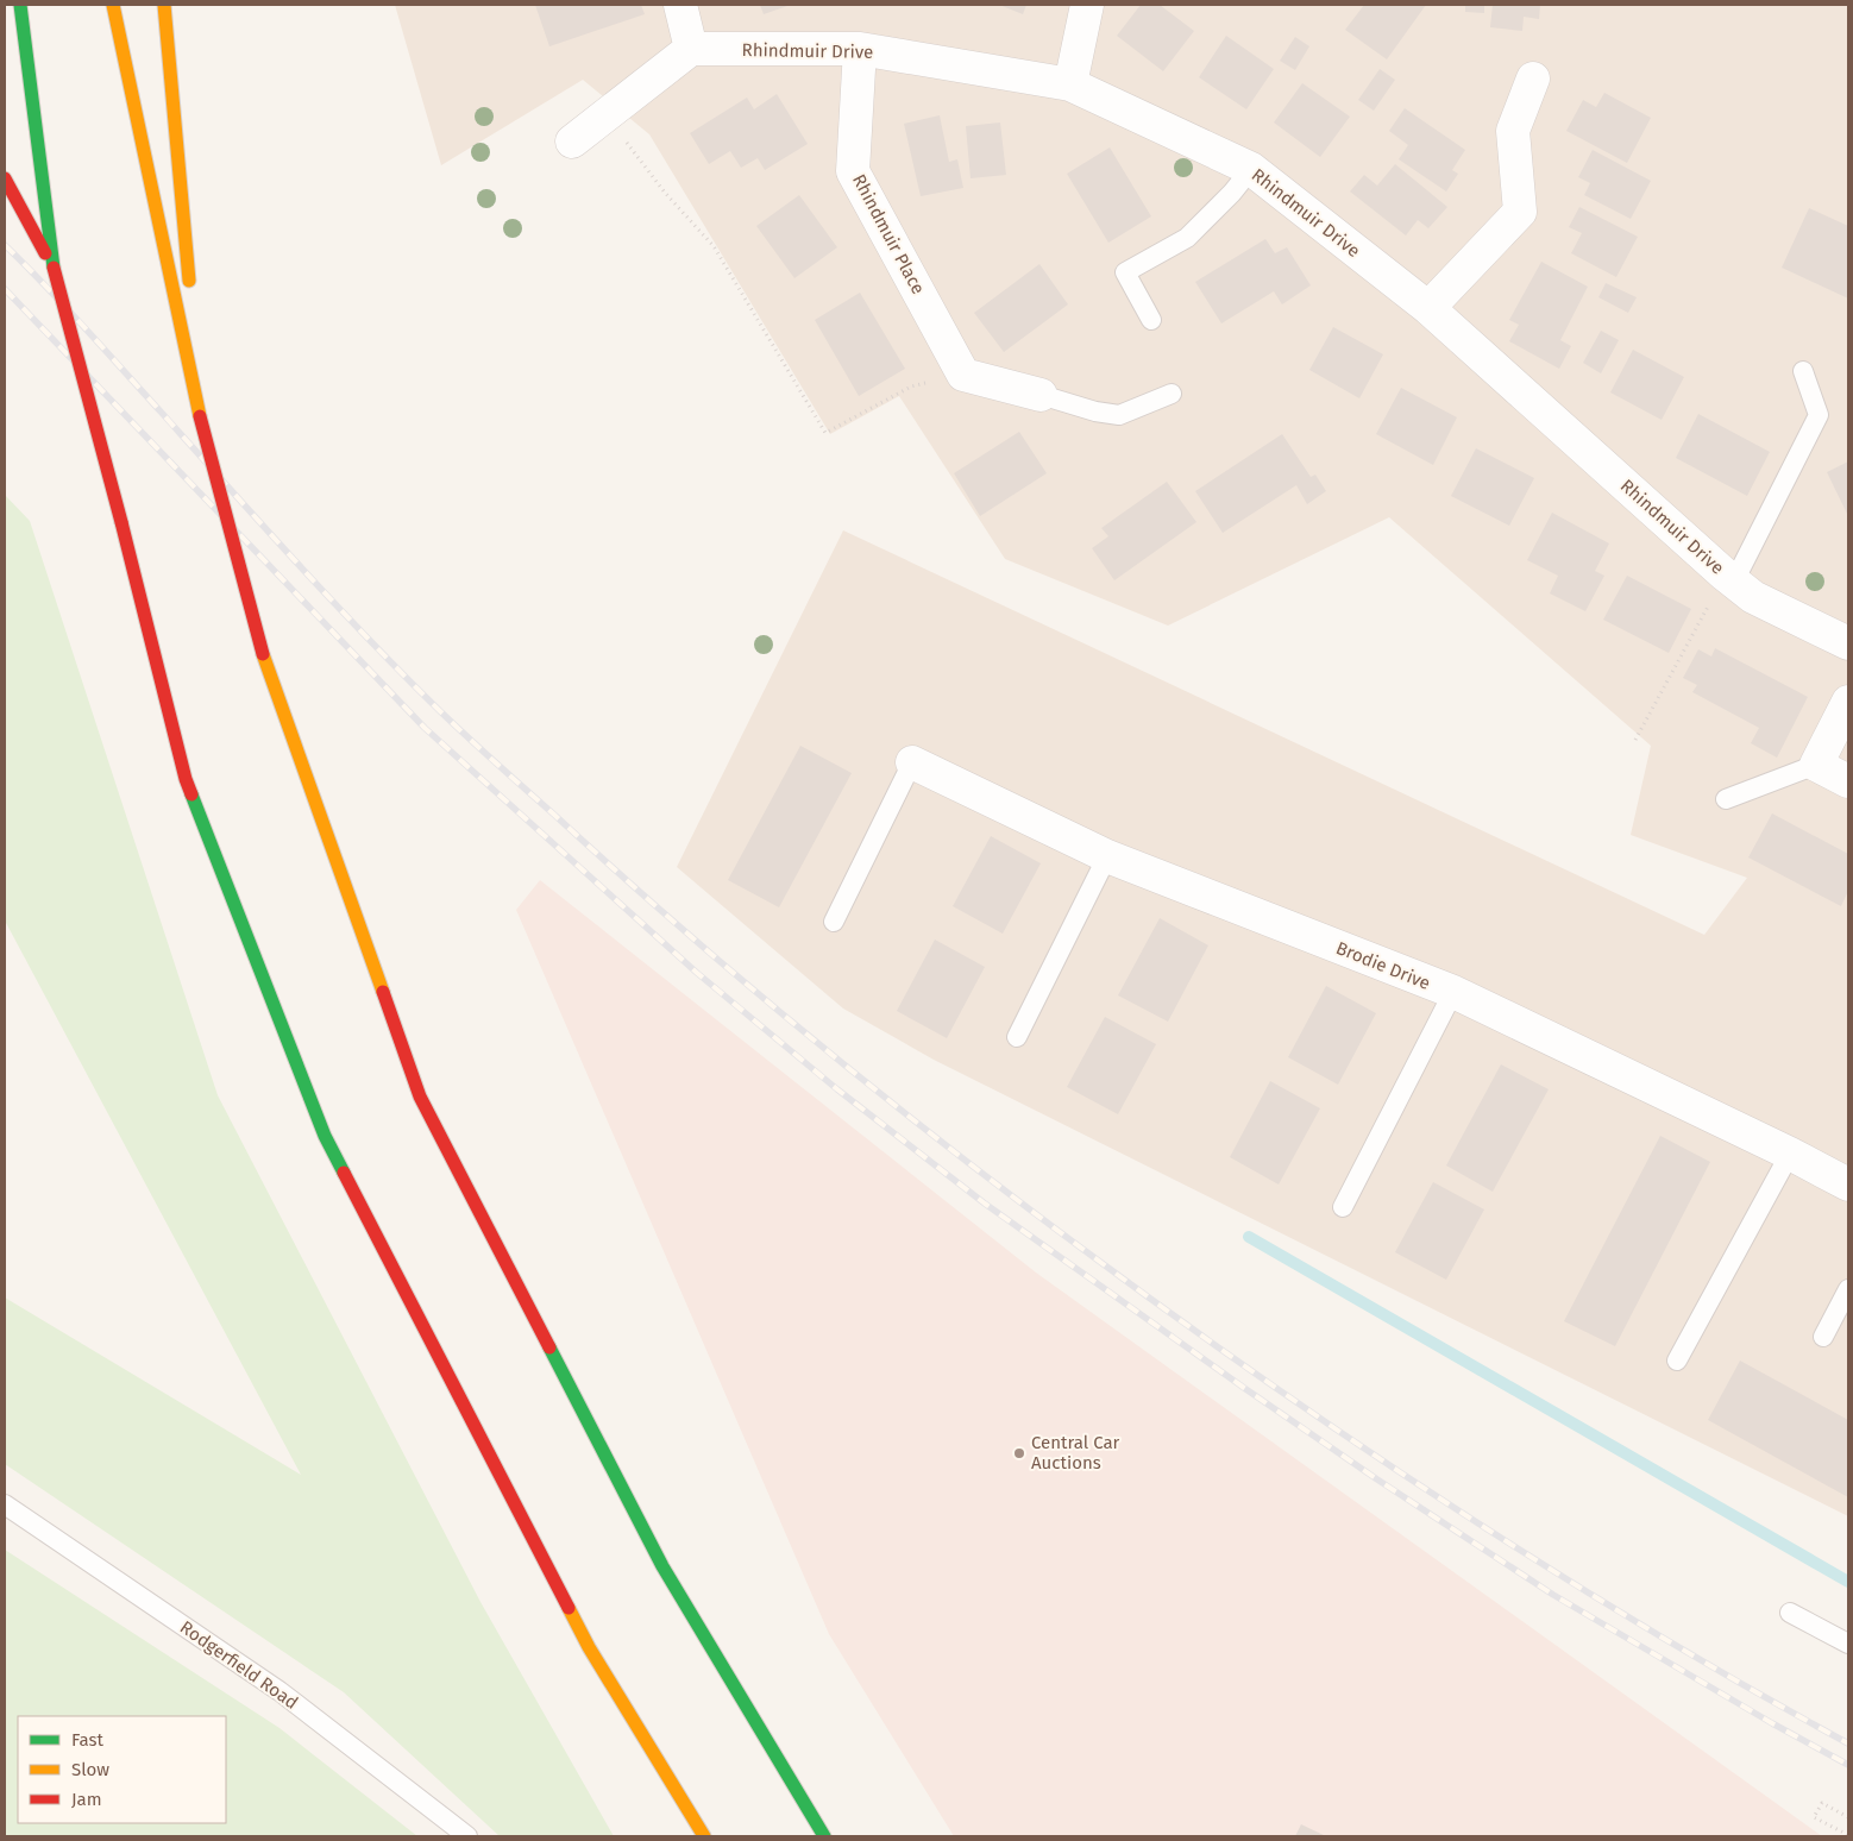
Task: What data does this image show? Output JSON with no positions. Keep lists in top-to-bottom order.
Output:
{
  "streets": {
    "street": ["Rhindmuir Drive", "Rhindmuir Place", "Brodie Drive"],
    "lane": ["Rodgerfield Road"]
  },
  "crossings": [
    ["Rhindmuir Drive", "Rhindmuir Place"]
  ],
  "places": ["Central Car Auctions"],
  "legend": ["Fast", "Slow", "Jam"]
}
